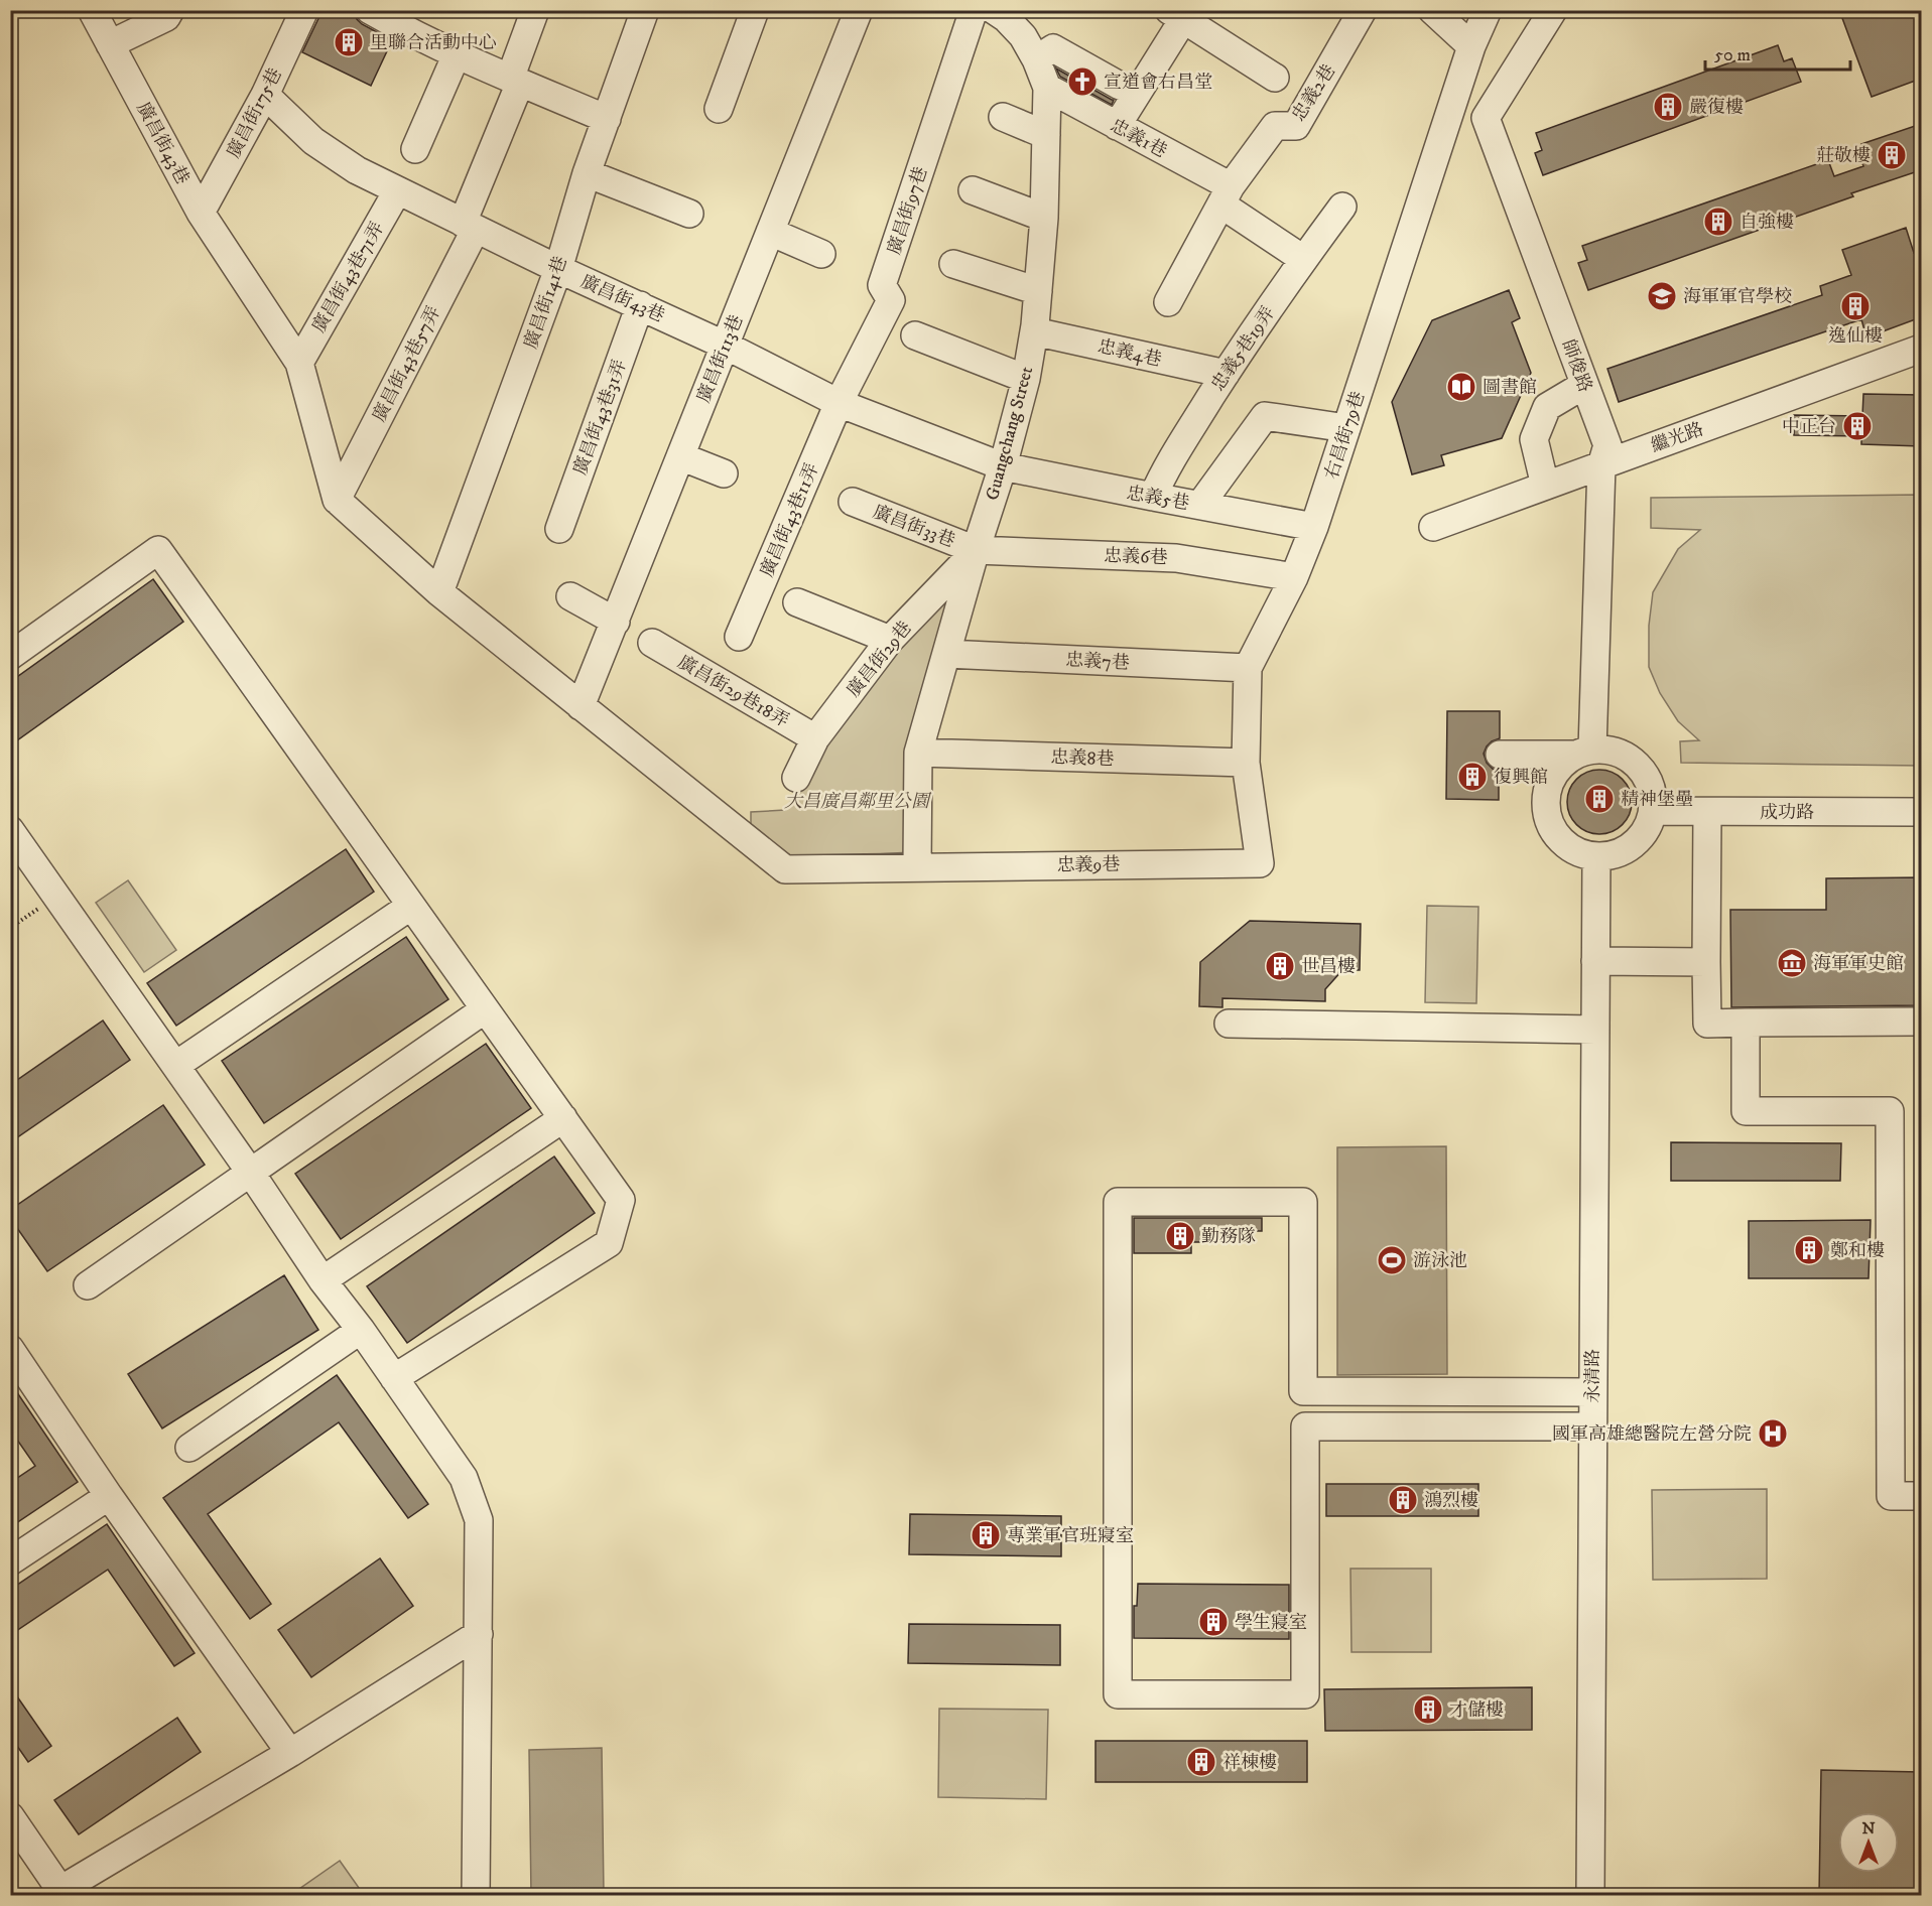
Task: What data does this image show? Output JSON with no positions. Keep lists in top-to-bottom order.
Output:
{
  "streets": {
    "street": [
      "忠義2巷",
      "廣昌街175巷",
      "忠義1巷",
      "廣昌街43巷",
      "廣昌街97巷",
      "廣昌街43巷71弄",
      "廣昌街141巷",
      "忠義5巷19弄",
      "忠義4巷",
      "廣昌街113巷",
      "廣昌街43巷57弄",
      "師俊路",
      "廣昌街43巷31弄",
      "Guangchang Street",
      "右昌街79巷",
      "繼光路",
      "忠義5巷",
      "廣昌街43巷11弄",
      "廣昌街33巷",
      "忠義6巷",
      "廣昌街29巷",
      "忠義7巷",
      "廣昌街29巷18弄",
      "忠義8巷",
      "成功路",
      "忠義9巷",
      "永清路"
    ]
  },
  "crossings": [
    ["忠義2巷", "忠義1巷"],
    ["廣昌街175巷", "廣昌街43巷"],
    ["忠義1巷", "忠義5巷19弄"],
    ["忠義1巷", "Guangchang Street"],
    ["廣昌街43巷", "廣昌街97巷"],
    ["廣昌街43巷", "廣昌街43巷71弄"],
    ["廣昌街43巷", "廣昌街141巷"],
    ["廣昌街43巷", "廣昌街113巷"],
    ["廣昌街43巷", "廣昌街43巷57弄"],
    ["廣昌街43巷", "廣昌街43巷31弄"],
    ["廣昌街43巷", "Guangchang Street"],
    ["廣昌街43巷", "忠義5巷"],
    ["廣昌街43巷", "廣昌街43巷11弄"],
    ["廣昌街43巷", "忠義9巷"],
    ["廣昌街97巷", "廣昌街43巷11弄"],
    ["廣昌街141巷", "忠義9巷"],
    ["忠義5巷19弄", "忠義4巷"],
    ["忠義5巷19弄", "忠義5巷"],
    ["忠義4巷", "Guangchang Street"],
    ["廣昌街113巷", "忠義9巷"],
    ["廣昌街43巷57弄", "忠義9巷"],
    ["師俊路", "繼光路"],
    ["師俊路", "成功路"],
    ["師俊路", "永清路"],
    ["Guangchang Street", "忠義5巷"],
    ["Guangchang Street", "廣昌街33巷"],
    ["Guangchang Street", "忠義6巷"],
    ["Guangchang Street", "廣昌街29巷"],
    ["Guangchang Street", "忠義7巷"],
    ["Guangchang Street", "忠義8巷"],
    ["Guangchang Street", "忠義9巷"],
    ["右昌街79巷", "忠義5巷"],
    ["右昌街79巷", "忠義6巷"],
    ["右昌街79巷", "忠義7巷"],
    ["右昌街79巷", "忠義8巷"],
    ["右昌街79巷", "忠義9巷"],
    ["廣昌街33巷", "忠義6巷"],
    ["廣昌街33巷", "廣昌街29巷"],
    ["忠義6巷", "廣昌街29巷"],
    ["廣昌街29巷", "廣昌街29巷18弄"],
    ["成功路", "永清路"]
  ],
  "parks": ["大昌廣昌鄰里公園"],
  "places": {
    "building": [
      "里聯合活動中心",
      "嚴復樓",
      "莊敬樓",
      "自強樓",
      "逸仙樓",
      "中正台",
      "復興館",
      "精神堡壘",
      "世昌樓",
      "勤務隊",
      "鄭和樓",
      "鴻烈樓",
      "專業軍官班寢室",
      "學生寢室",
      "才儲樓",
      "祥棟樓"
    ],
    "church": ["宣道會右昌堂"],
    "school or university": ["海軍軍官學校"],
    "library": ["圖書館"],
    "museum": ["海軍軍史館"],
    "sports": ["游泳池"],
    "hospital": ["國軍高雄總醫院左營分院"]
  },
  "scale_bar": "50 m",
  "north": "top"
}
